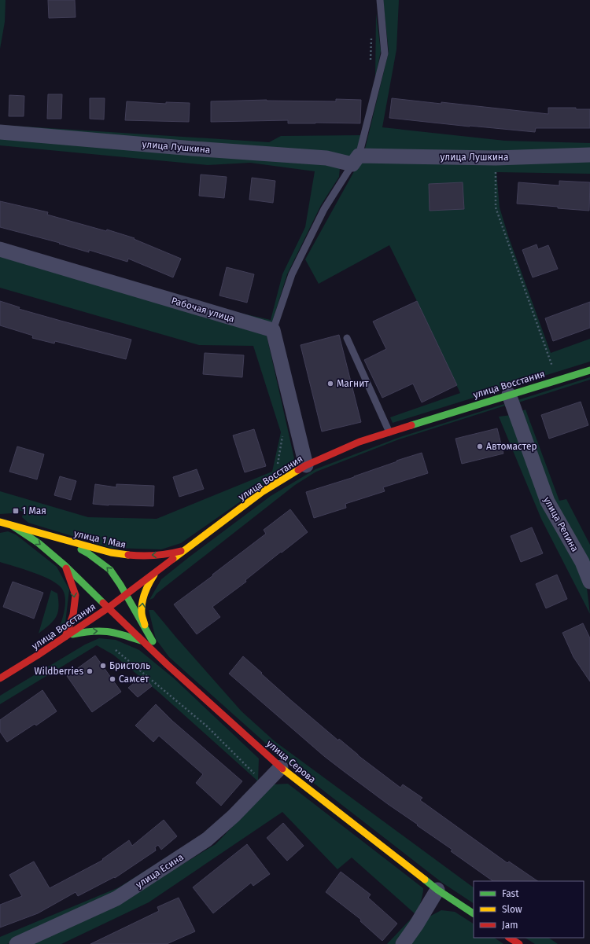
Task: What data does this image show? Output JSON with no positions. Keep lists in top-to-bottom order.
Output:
{
  "streets": {
    "main road": ["улица Восстания", "улица 1 Мая", "улица Серова"],
    "street": [
      "улица Лушкина",
      "Рабочая улица",
      "улица Репина",
      "улица Есина"
    ]
  },
  "crossings": [
    ["улица Восстания", "улица Репина"],
    ["улица Восстания", "улица 1 Мая"],
    ["улица Восстания", "улица Серова"],
    ["улица 1 Мая", "улица Серова"],
    ["улица Серова", "улица Есина"]
  ],
  "places": {
    "other": [
      "Магнит",
      "Автомастер",
      "Бристоль",
      "Wildberries",
      "Самсет"
    ],
    "transit": ["1 Мая"]
  },
  "legend": ["Fast", "Slow", "Jam"]
}
